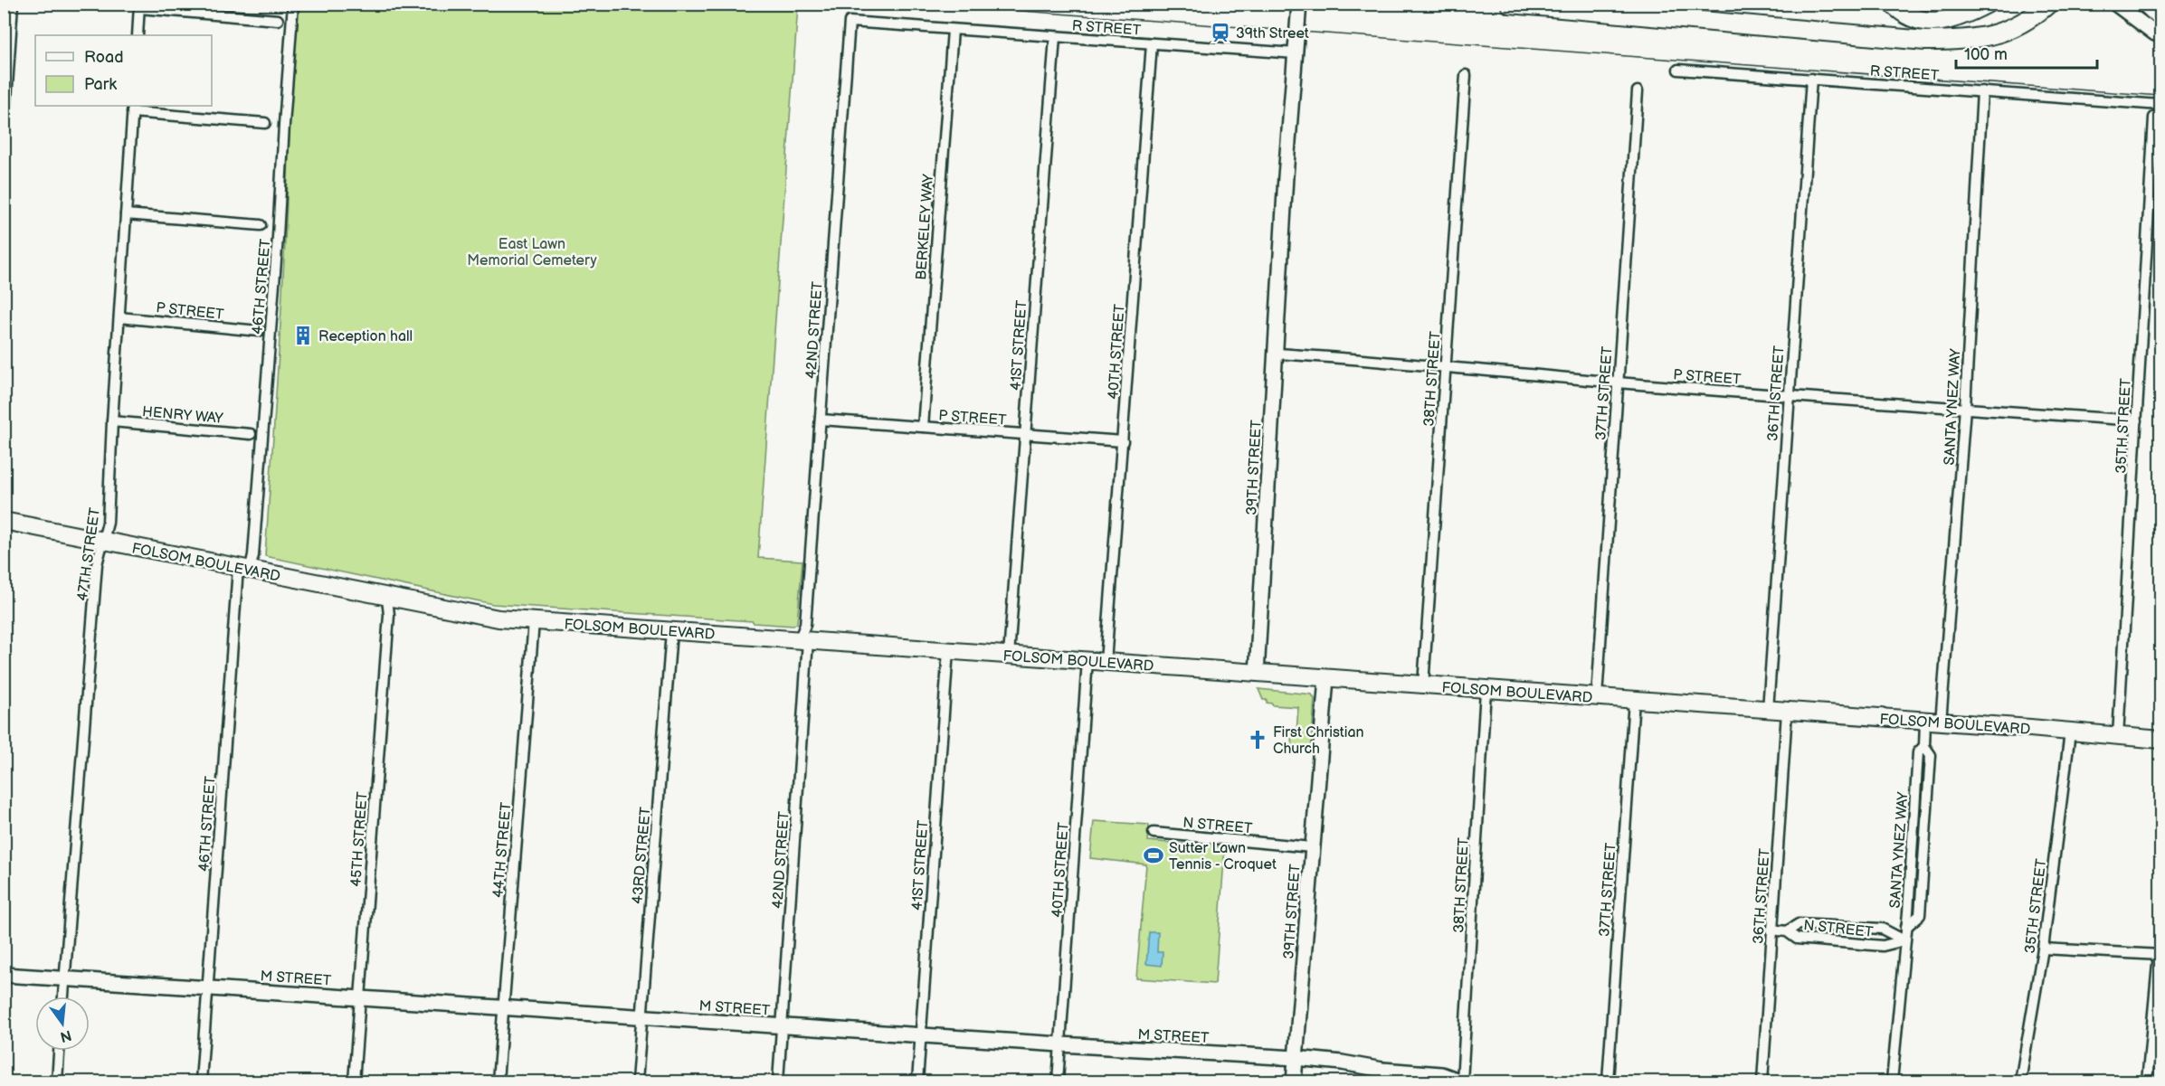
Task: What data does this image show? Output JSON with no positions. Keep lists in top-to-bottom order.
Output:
{
  "streets": {
    "main road": ["FOLSOM BOULEVARD"],
    "street": [
      "R STREET",
      "BERKELEY WAY",
      "46TH STREET",
      "P STREET",
      "42ND STREET",
      "41ST STREET",
      "40TH STREET",
      "38TH STREET",
      "37TH STREET",
      "36TH STREET",
      "SANTA YNEZ WAY",
      "HENRY WAY",
      "35TH STREET",
      "39TH STREET",
      "47TH STREET",
      "N STREET",
      "45TH STREET",
      "44TH STREET",
      "43RD STREET",
      "M STREET"
    ]
  },
  "crossings": [
    ["R STREET", "BERKELEY WAY"],
    ["R STREET", "42ND STREET"],
    ["R STREET", "41ST STREET"],
    ["R STREET", "40TH STREET"],
    ["R STREET", "36TH STREET"],
    ["R STREET", "SANTA YNEZ WAY"],
    ["R STREET", "39TH STREET"],
    ["BERKELEY WAY", "P STREET"],
    ["46TH STREET", "FOLSOM BOULEVARD"],
    ["46TH STREET", "M STREET"],
    ["P STREET", "42ND STREET"],
    ["P STREET", "41ST STREET"],
    ["P STREET", "40TH STREET"],
    ["P STREET", "38TH STREET"],
    ["P STREET", "37TH STREET"],
    ["P STREET", "36TH STREET"],
    ["P STREET", "SANTA YNEZ WAY"],
    ["P STREET", "35TH STREET"],
    ["P STREET", "39TH STREET"],
    ["P STREET", "47TH STREET"],
    ["42ND STREET", "FOLSOM BOULEVARD"],
    ["42ND STREET", "M STREET"],
    ["41ST STREET", "FOLSOM BOULEVARD"],
    ["41ST STREET", "M STREET"],
    ["40TH STREET", "FOLSOM BOULEVARD"],
    ["40TH STREET", "M STREET"],
    ["38TH STREET", "FOLSOM BOULEVARD"],
    ["38TH STREET", "M STREET"],
    ["37TH STREET", "FOLSOM BOULEVARD"],
    ["36TH STREET", "FOLSOM BOULEVARD"],
    ["36TH STREET", "N STREET"],
    ["SANTA YNEZ WAY", "FOLSOM BOULEVARD"],
    ["SANTA YNEZ WAY", "N STREET"],
    ["HENRY WAY", "47TH STREET"],
    ["35TH STREET", "FOLSOM BOULEVARD"],
    ["39TH STREET", "FOLSOM BOULEVARD"],
    ["39TH STREET", "N STREET"],
    ["39TH STREET", "M STREET"],
    ["47TH STREET", "FOLSOM BOULEVARD"],
    ["47TH STREET", "M STREET"],
    ["FOLSOM BOULEVARD", "45TH STREET"],
    ["FOLSOM BOULEVARD", "44TH STREET"],
    ["FOLSOM BOULEVARD", "43RD STREET"],
    ["45TH STREET", "M STREET"],
    ["44TH STREET", "M STREET"],
    ["43RD STREET", "M STREET"]
  ],
  "parks": ["East Lawn Memorial Cemetery"],
  "places": {
    "station": ["39th Street"],
    "building": ["Reception hall"],
    "church": ["First Christian Church"],
    "sports": ["Sutter Lawn Tennis - Croquet"]
  },
  "legend": ["Road", "Park"],
  "scale_bar": "100 m",
  "north": "bottom"
}
